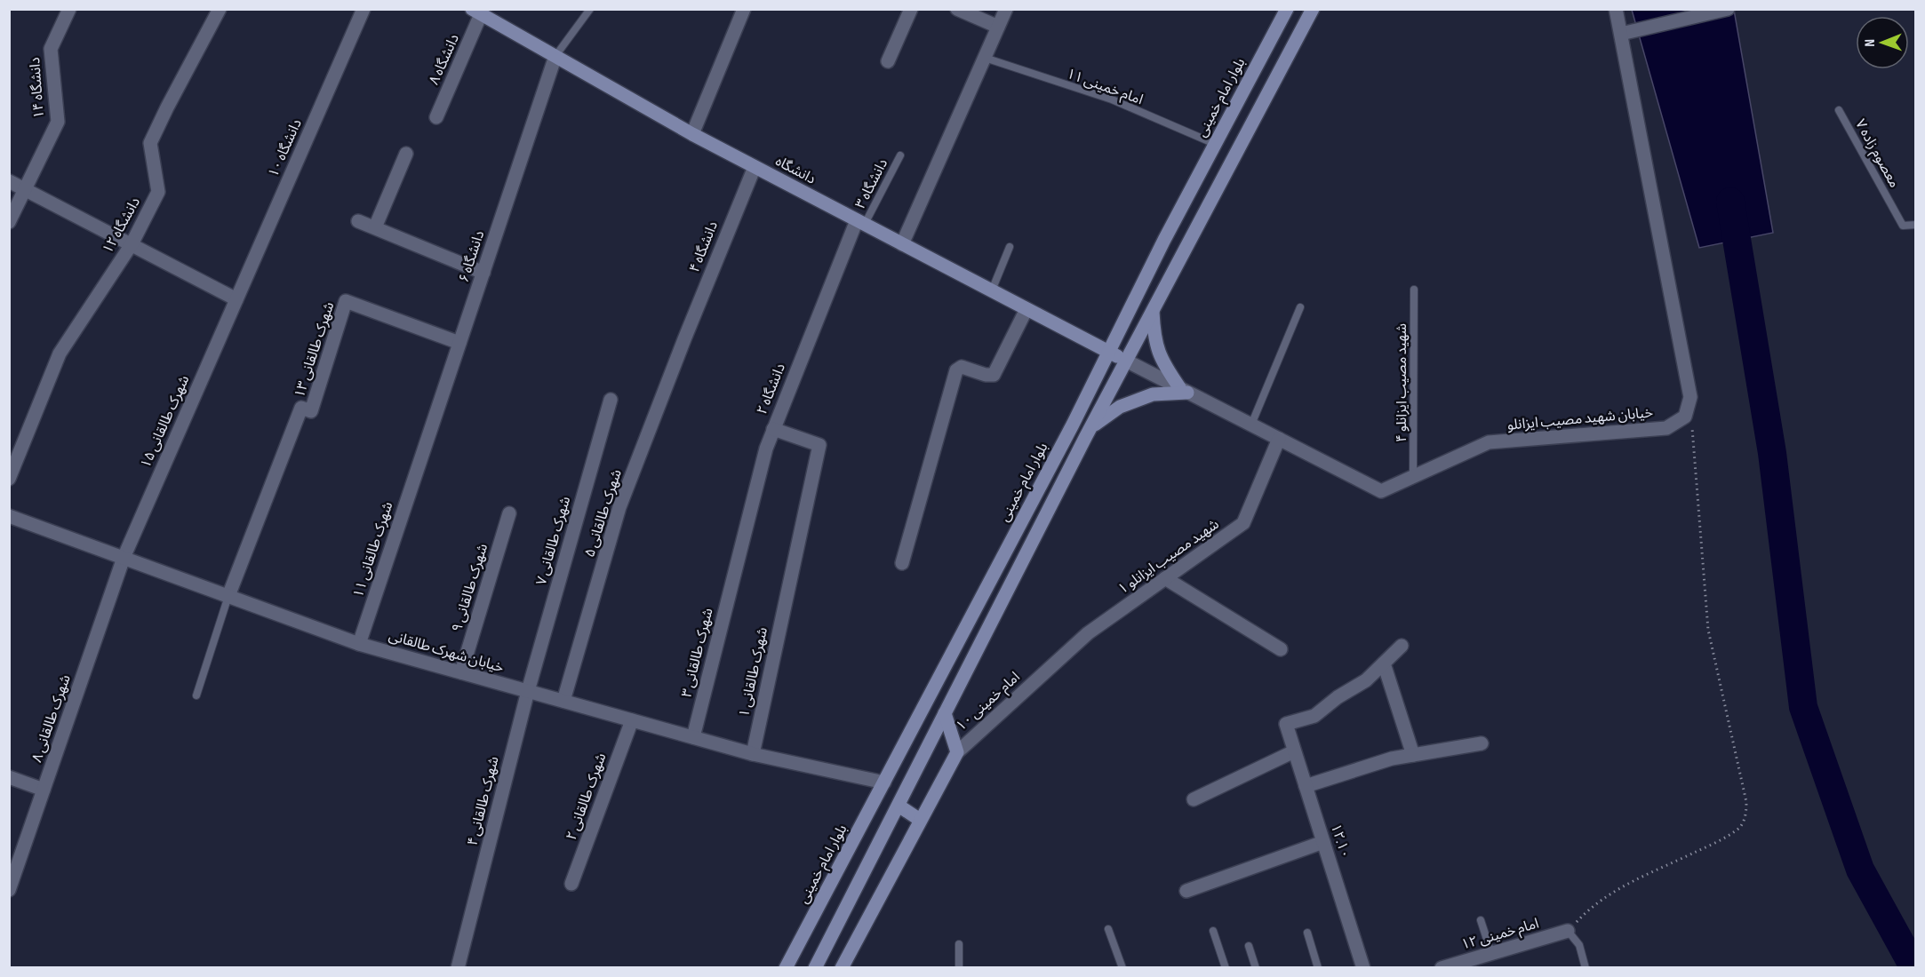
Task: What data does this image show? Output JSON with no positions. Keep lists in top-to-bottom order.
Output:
{
  "streets": {
    "main road": ["بلوار امام خمینی", "دانشگاه"],
    "street": [
      "دانشگاه ۸",
      "دانشگاه ۱۴",
      "دانشگاه ۱۰",
      "دانشگاه ۱۲",
      "دانشگاه ۴",
      "دانشگاه ۶",
      "شهرک طالقانی ۱۳",
      "دانشگاه ۲",
      "خیابان شهید مصیب ایزانلو",
      "شهرک طالقانی ۱۵",
      "شهرک طالقانی ۵",
      "شهرک طالقانی ۷",
      "شهرک طالقانی ۱۱",
      "شهید مصیب ایزانلو ۱",
      "شهرک طالقانی ۹",
      "خیابان شهرک طالقانی",
      "شهرک طالقانی ۳",
      "شهرک طالقانی ۱",
      "امام خمینی ۱۰",
      "شهرک طالقانی ۸",
      "شهرک طالقانی ۲",
      "شهرک طالقانی ۴",
      "۱۲.۱۰",
      "امام خمینی ۱۲"
    ],
    "lane": [
      "امام خمینی ۱۱",
      "معصوم زاده ۷",
      "دانشگاه ۳",
      "شهید مصیب ایزانلو ۴"
    ]
  },
  "crossings": [
    ["دانشگاه ۸", "دانشگاه"],
    ["امام خمینی ۱۱", "بلوار امام خمینی"],
    ["بلوار امام خمینی", "دانشگاه"],
    ["بلوار امام خمینی", "خیابان شهرک طالقانی"],
    ["دانشگاه ۱۰", "شهرک طالقانی ۱۵"],
    ["دانشگاه", "دانشگاه ۳"],
    ["دانشگاه", "دانشگاه ۴"],
    ["دانشگاه", "دانشگاه ۶"],
    ["دانشگاه", "دانشگاه ۲"],
    ["دانشگاه", "خیابان شهید مصیب ایزانلو"],
    ["دانشگاه ۳", "دانشگاه ۲"],
    ["دانشگاه ۴", "شهرک طالقانی ۵"],
    ["دانشگاه ۶", "شهرک طالقانی ۱۳"],
    ["دانشگاه ۶", "شهرک طالقانی ۱۱"],
    ["شهرک طالقانی ۱۳", "خیابان شهرک طالقانی"],
    ["شهید مصیب ایزانلو ۴", "خیابان شهید مصیب ایزانلو"],
    ["دانشگاه ۲", "شهرک طالقانی ۳"],
    ["دانشگاه ۲", "شهرک طالقانی ۱"],
    ["خیابان شهید مصیب ایزانلو", "شهید مصیب ایزانلو ۱"],
    ["شهرک طالقانی ۱۵", "خیابان شهرک طالقانی"],
    ["شهرک طالقانی ۱۵", "شهرک طالقانی ۸"],
    ["شهرک طالقانی ۵", "خیابان شهرک طالقانی"],
    ["شهرک طالقانی ۷", "خیابان شهرک طالقانی"],
    ["شهرک طالقانی ۷", "شهرک طالقانی ۴"],
    ["شهرک طالقانی ۱۱", "خیابان شهرک طالقانی"],
    ["شهید مصیب ایزانلو ۱", "امام خمینی ۱۰"],
    ["شهرک طالقانی ۹", "خیابان شهرک طالقانی"],
    ["خیابان شهرک طالقانی", "شهرک طالقانی ۳"],
    ["خیابان شهرک طالقانی", "شهرک طالقانی ۱"],
    ["خیابان شهرک طالقانی", "شهرک طالقانی ۸"],
    ["خیابان شهرک طالقانی", "شهرک طالقانی ۲"],
    ["خیابان شهرک طالقانی", "شهرک طالقانی ۴"]
  ],
  "north": "left"
}
